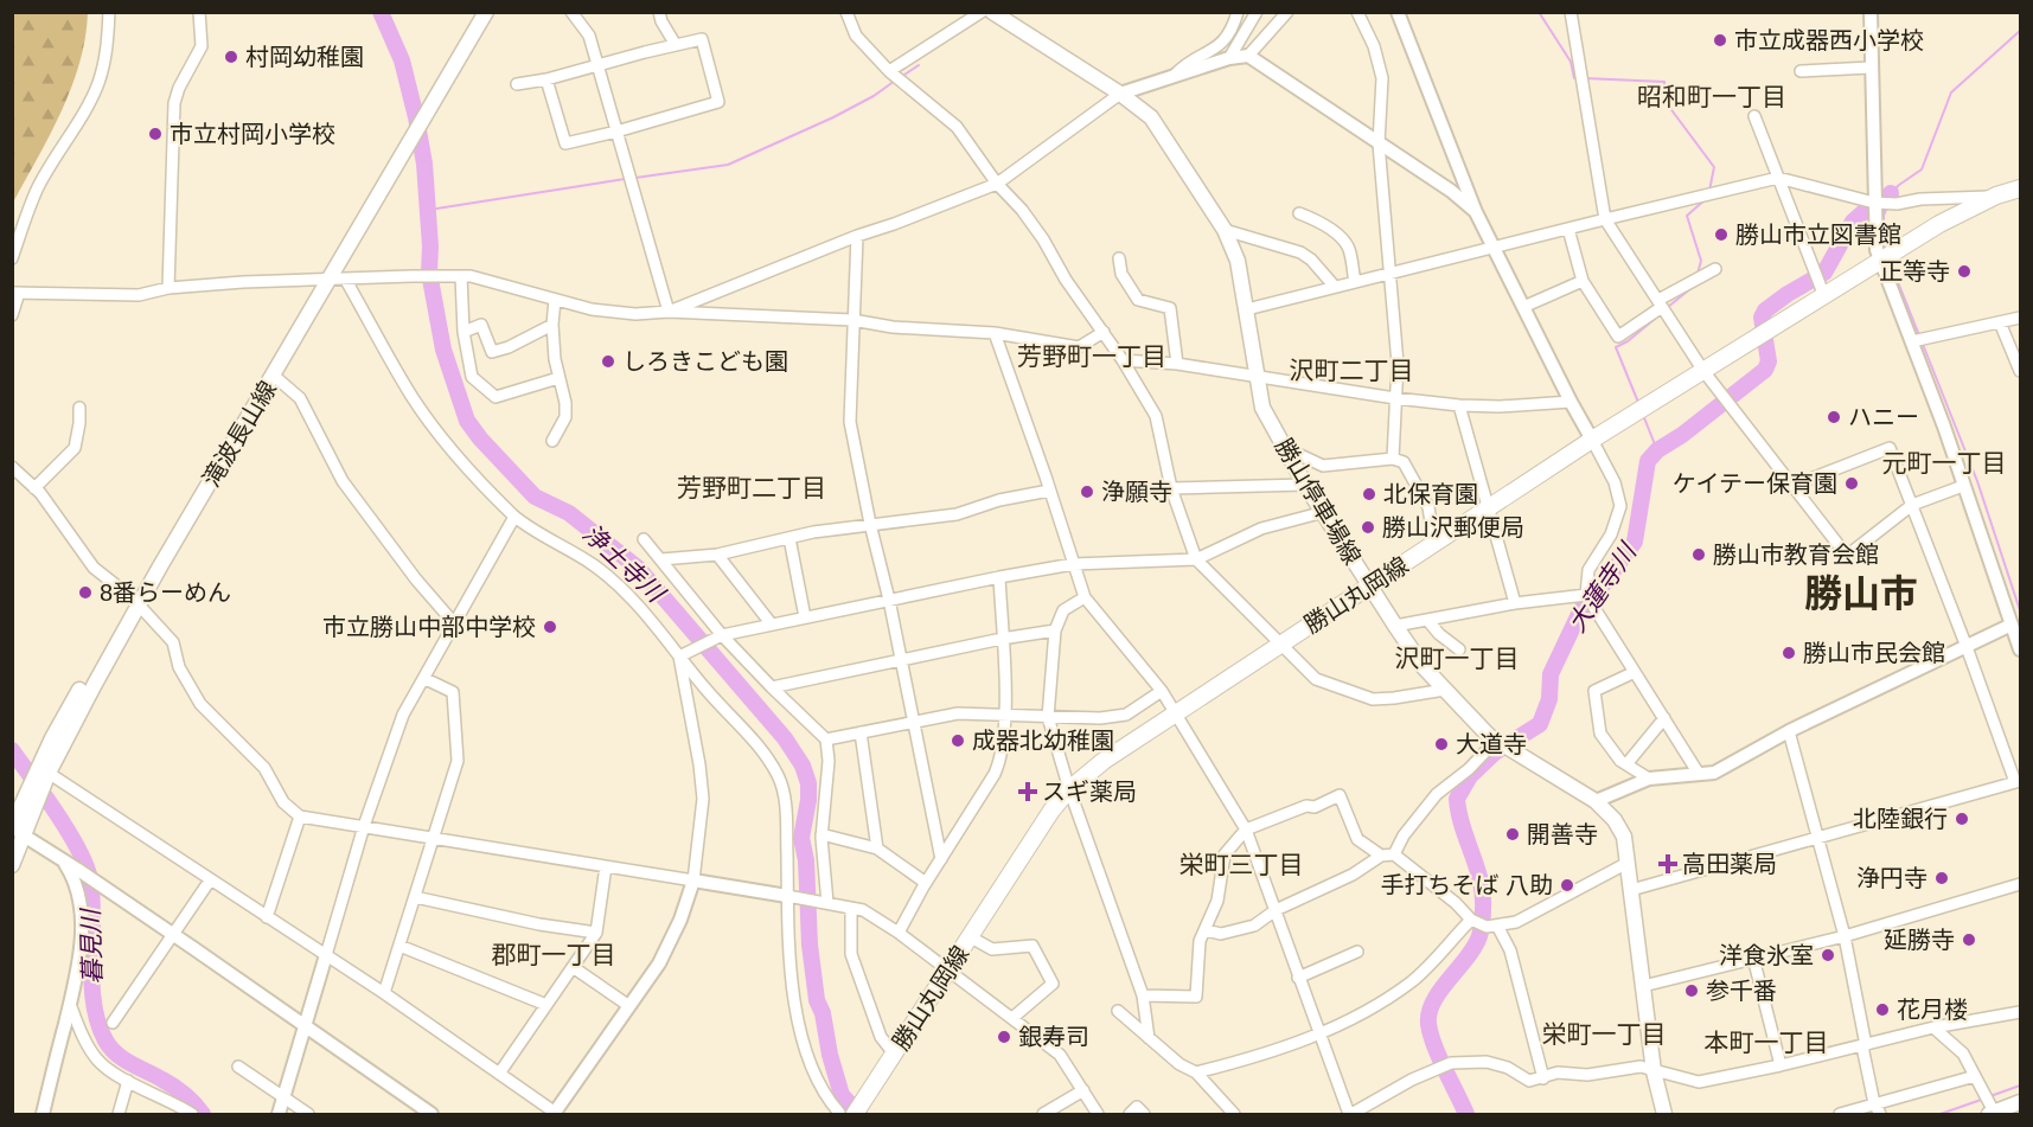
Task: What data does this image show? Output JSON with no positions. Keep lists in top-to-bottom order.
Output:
{
  "streets": {
    "main road": ["滝波長山線", "勝山停車場線", "勝山丸岡線"]
  },
  "crossings": [
    ["勝山停車場線", "勝山丸岡線"]
  ],
  "districts": [
    "昭和町一丁目",
    "芳野町一丁目",
    "沢町二丁目",
    "元町一丁目",
    "芳野町二丁目",
    "勝山市",
    "沢町一丁目",
    "栄町三丁目",
    "郡町一丁目",
    "栄町一丁目",
    "本町一丁目"
  ],
  "water": ["浄土寺川", "大蓮寺川", "暮見川"],
  "places": {
    "other": [
      "市立成器西小学校",
      "村岡幼稚園",
      "市立村岡小学校",
      "勝山市立図書館",
      "正等寺",
      "しろきこども園",
      "ハニー",
      "ケイテー保育園",
      "浄願寺",
      "北保育園",
      "勝山沢郵便局",
      "勝山市教育会館",
      "8番らーめん",
      "市立勝山中部中学校",
      "勝山市民会館",
      "成器北幼稚園",
      "大道寺",
      "北陸銀行",
      "開善寺",
      "浄円寺",
      "手打ちそば 八助",
      "延勝寺",
      "洋食氷室",
      "参千番",
      "花月楼",
      "銀寿司"
    ],
    "health": ["スギ薬局", "高田薬局"]
  }
}
